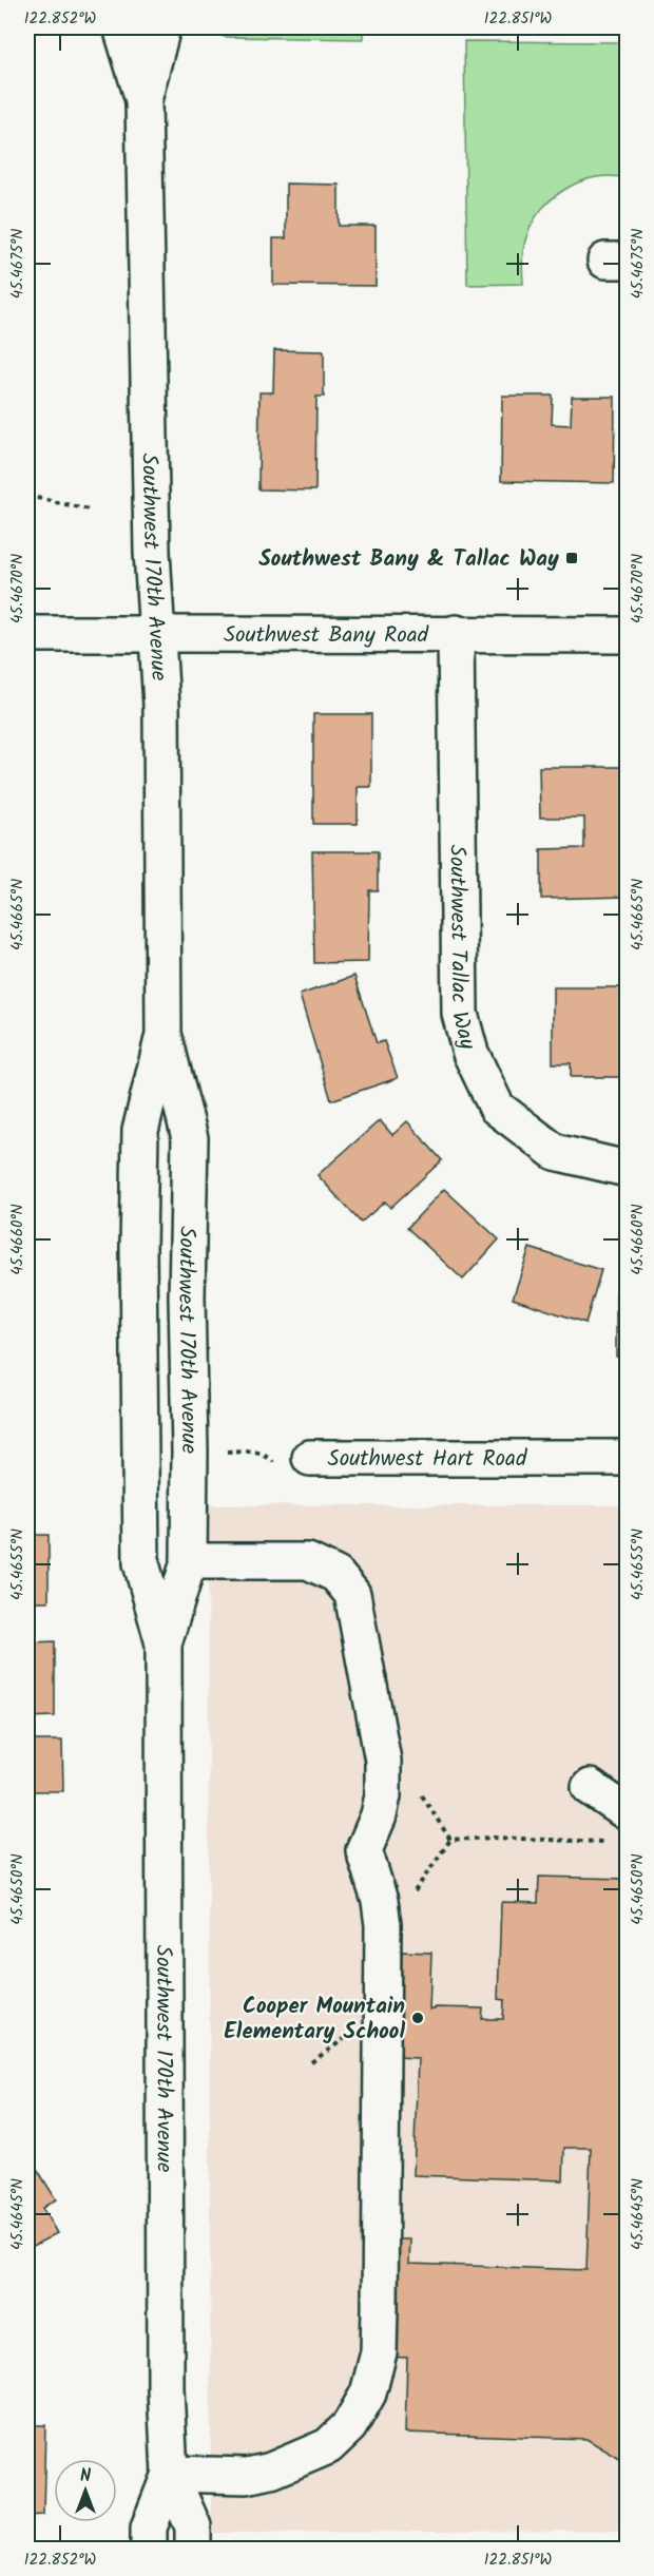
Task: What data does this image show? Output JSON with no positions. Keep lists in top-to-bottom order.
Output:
{
  "streets": {
    "main road": [
      "Southwest 170th Avenue",
      "Southwest Bany Road",
      "Southwest Tallac Way",
      "Southwest Hart Road"
    ]
  },
  "crossings": [
    ["Southwest 170th Avenue", "Southwest Bany Road"],
    ["Southwest Bany Road", "Southwest Tallac Way"]
  ],
  "places": {
    "transit": ["Southwest Bany & Tallac Way"],
    "other": ["Cooper Mountain Elementary School"]
  },
  "north": "top",
  "coordinates": [
    "122.852°W",
    "122.851°W",
    "45.4675°N",
    "45.4670°N",
    "45.4665°N",
    "45.4660°N",
    "45.4655°N",
    "45.4650°N",
    "45.4645°N"
  ]
}
